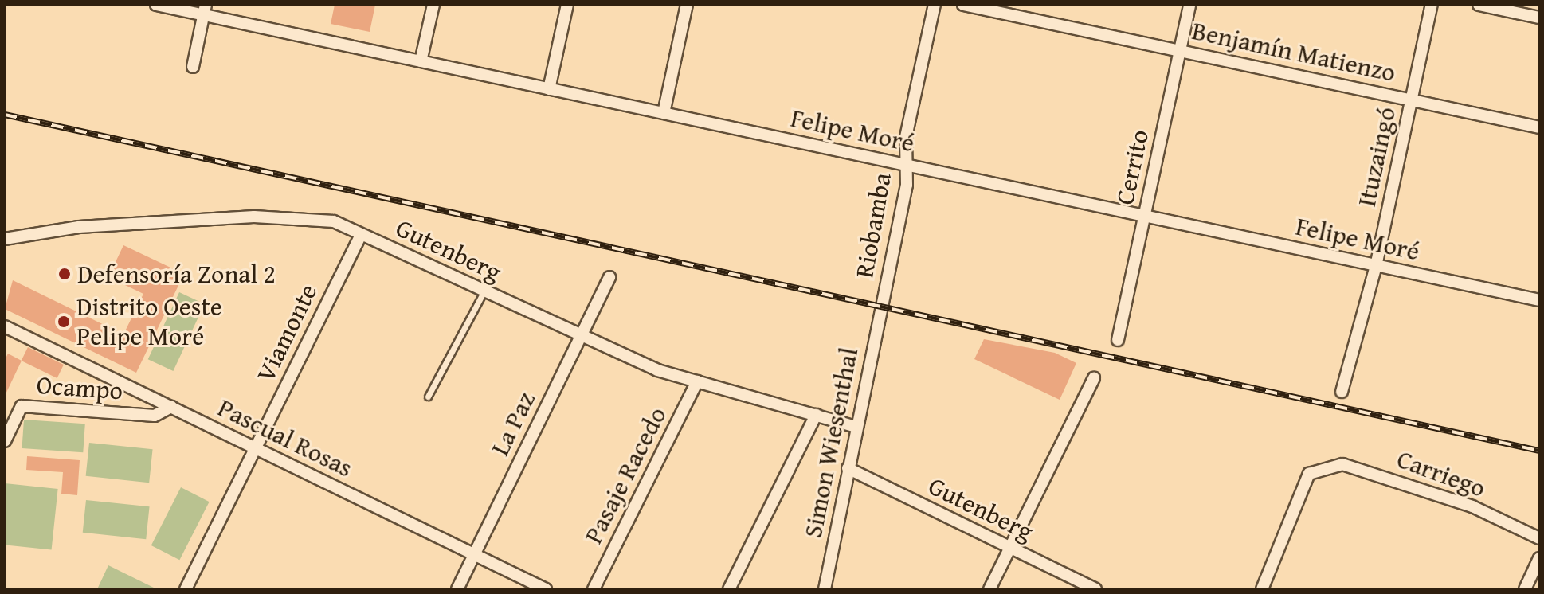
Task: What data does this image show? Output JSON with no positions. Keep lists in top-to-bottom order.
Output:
{
  "streets": {
    "street": [
      "Benjamín Matienzo",
      "Felipe Moré",
      "Ituzaingó",
      "Cerrito",
      "Riobamba",
      "Gutenberg",
      "Viamonte",
      "Ocampo",
      "La Paz",
      "Pascual Rosas",
      "Simon Wiesenthal",
      "Carriego",
      "Pasaje Racedo"
    ]
  },
  "crossings": [
    ["Benjamín Matienzo", "Ituzaingó"],
    ["Benjamín Matienzo", "Cerrito"],
    ["Felipe Moré", "Ituzaingó"],
    ["Felipe Moré", "Cerrito"],
    ["Felipe Moré", "Riobamba"],
    ["Riobamba", "Simon Wiesenthal"],
    ["Gutenberg", "Viamonte"],
    ["Gutenberg", "La Paz"],
    ["Gutenberg", "Simon Wiesenthal"],
    ["Gutenberg", "Pasaje Racedo"],
    ["Viamonte", "Pascual Rosas"],
    ["Ocampo", "Pascual Rosas"],
    ["La Paz", "Pascual Rosas"]
  ],
  "places": ["Defensoría Zonal 2", "Distrito Oeste Pelipe Moré"]
}
